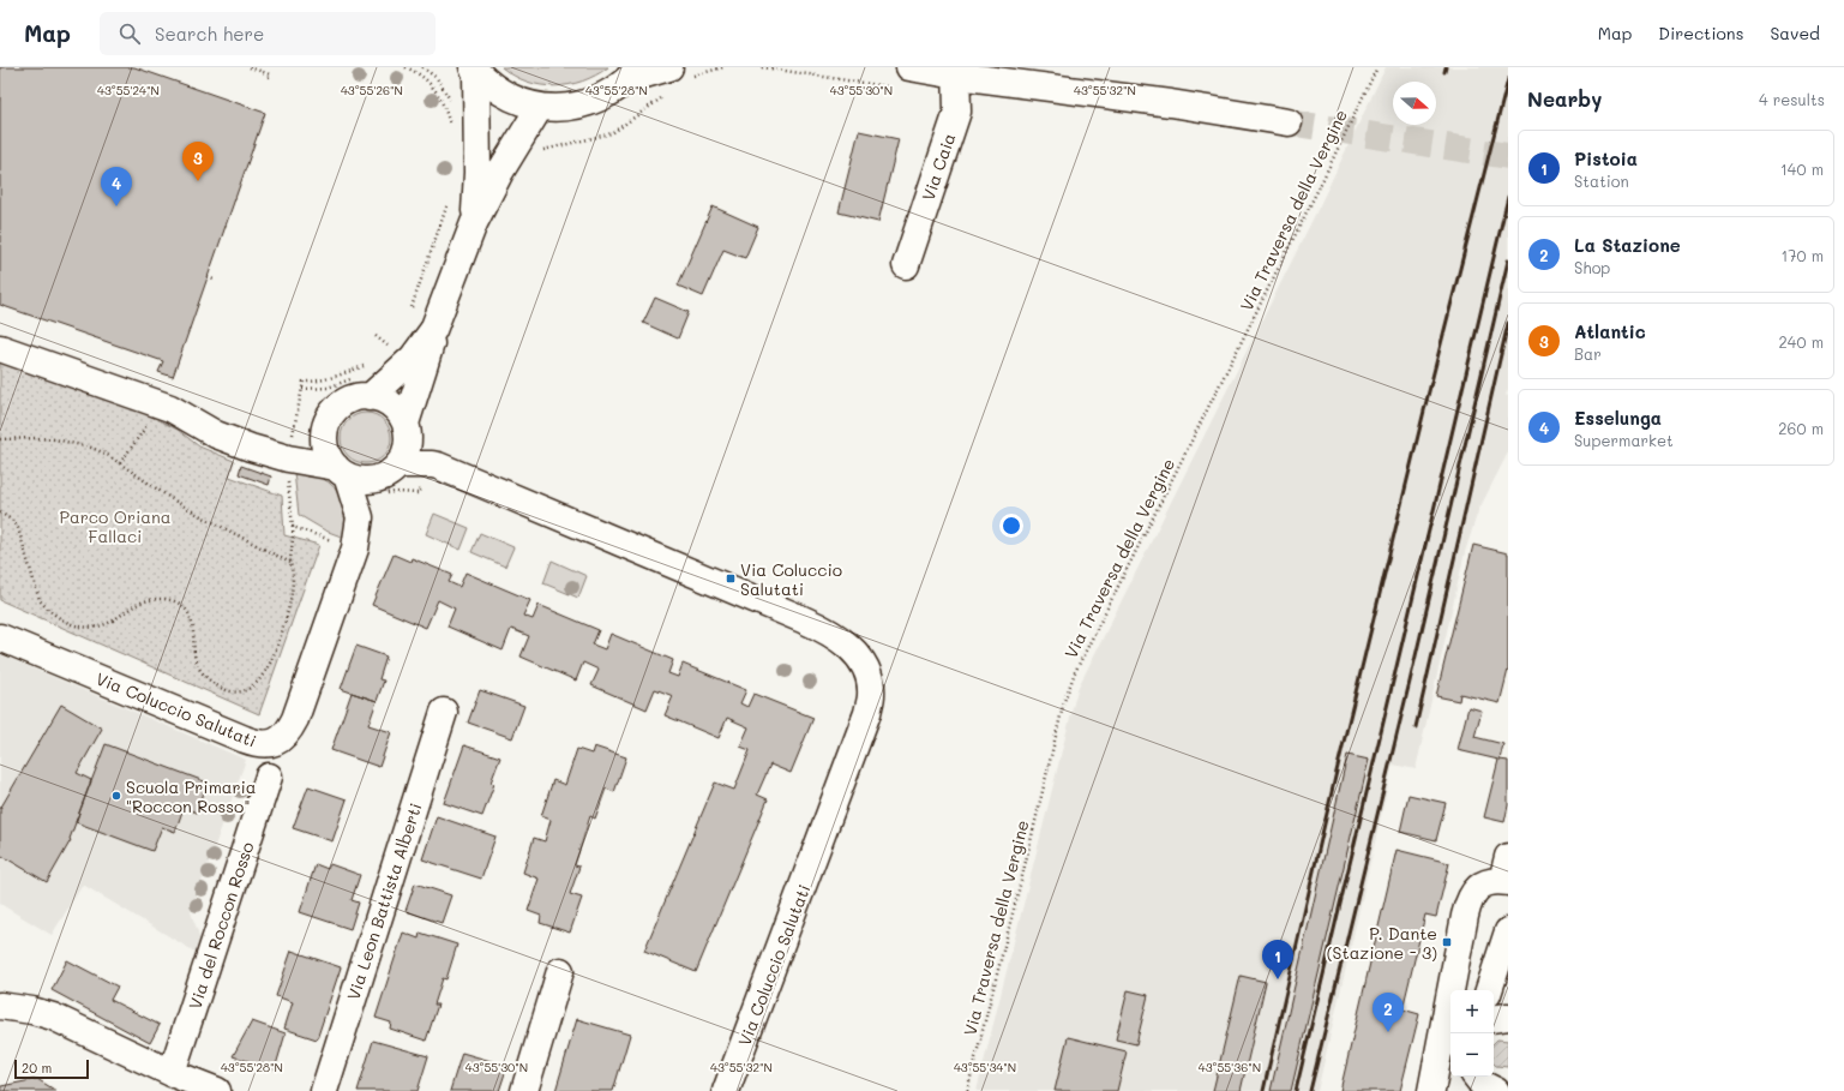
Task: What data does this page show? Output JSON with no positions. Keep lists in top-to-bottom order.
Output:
{
  "streets": {
    "street": [
      "Via Caia",
      "Via Coluccio Salutati",
      "Via Leon Battista Alberti",
      "Via del Roccon Rosso"
    ],
    "path": ["Via Traversa della Vergine"]
  },
  "parks": ["Parco Oriana Fallaci"],
  "places": {
    "transit": ["Via Coluccio Salutati", "P. Dante (Stazione - 3)"],
    "other": ["Scuola Primaria \"Roccon Rosso\""]
  },
  "scale_bar": "20 m",
  "north": "right",
  "page": {
    "header": "Map",
    "search": "Search here",
    "nav": ["Map", "Directions", "Saved"],
    "heading": ["Nearby", "4 results"],
    "list": [
      {
        "mark": "1",
        "name": "Pistoia",
        "note": "Station",
        "value": "140 m"
      },
      {
        "mark": "2",
        "name": "La Stazione",
        "note": "Shop",
        "value": "170 m"
      },
      {
        "mark": "3",
        "name": "Atlantic",
        "note": "Bar",
        "value": "240 m"
      },
      {
        "mark": "4",
        "name": "Esselunga",
        "note": "Supermarket",
        "value": "260 m"
      }
    ],
    "pins": [
      "3",
      "4",
      "1",
      "2"
    ],
    "map_buttons": ["+", "−"],
    "scale": "20 m"
  },
  "coordinates": [
    "43°55'24\"N",
    "43°55'28\"N",
    "43°55'30\"N",
    "43°55'26\"N",
    "43°55'32\"N",
    "43°55'34\"N",
    "43°55'36\"N"
  ]
}
